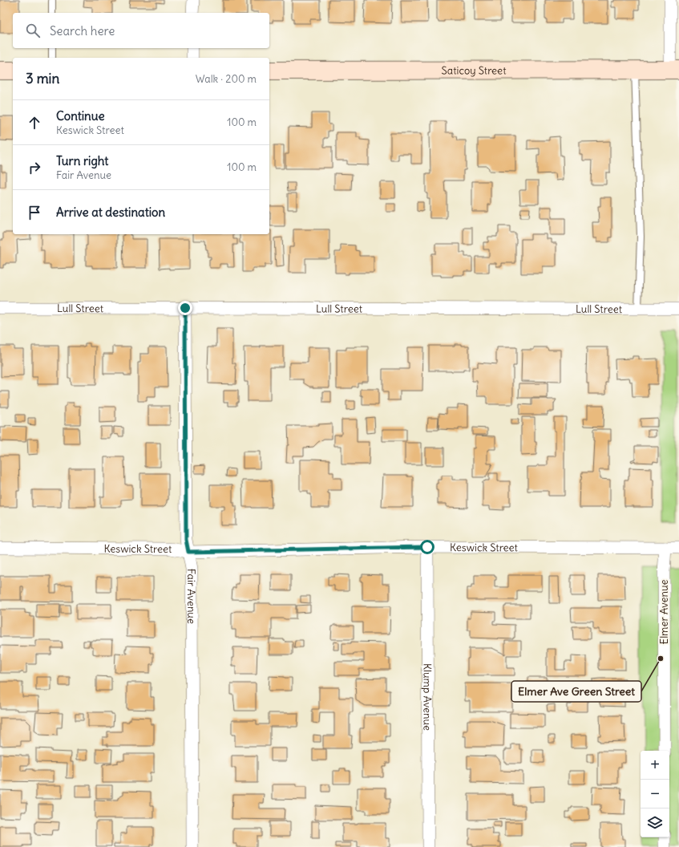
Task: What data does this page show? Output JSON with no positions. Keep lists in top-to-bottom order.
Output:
{
  "streets": {
    "main road": ["Saticoy Street"],
    "street": [
      "Lull Street",
      "Keswick Street",
      "Fair Avenue",
      "Elmer Avenue",
      "Klump Avenue"
    ]
  },
  "crossings": [
    ["Lull Street", "Fair Avenue"],
    ["Keswick Street", "Fair Avenue"],
    ["Keswick Street", "Elmer Avenue"],
    ["Keswick Street", "Klump Avenue"]
  ],
  "places": ["Elmer Ave Green Street"],
  "page": {
    "search": "Search here",
    "heading": ["3 min", "Walk · 200 m"],
    "list": [
      ["Continue", "Keswick Street", "100 m"],
      ["Turn right", "Fair Avenue", "100 m"],
      "Arrive at destination"
    ],
    "map_buttons": ["+", "−"]
  }
}
